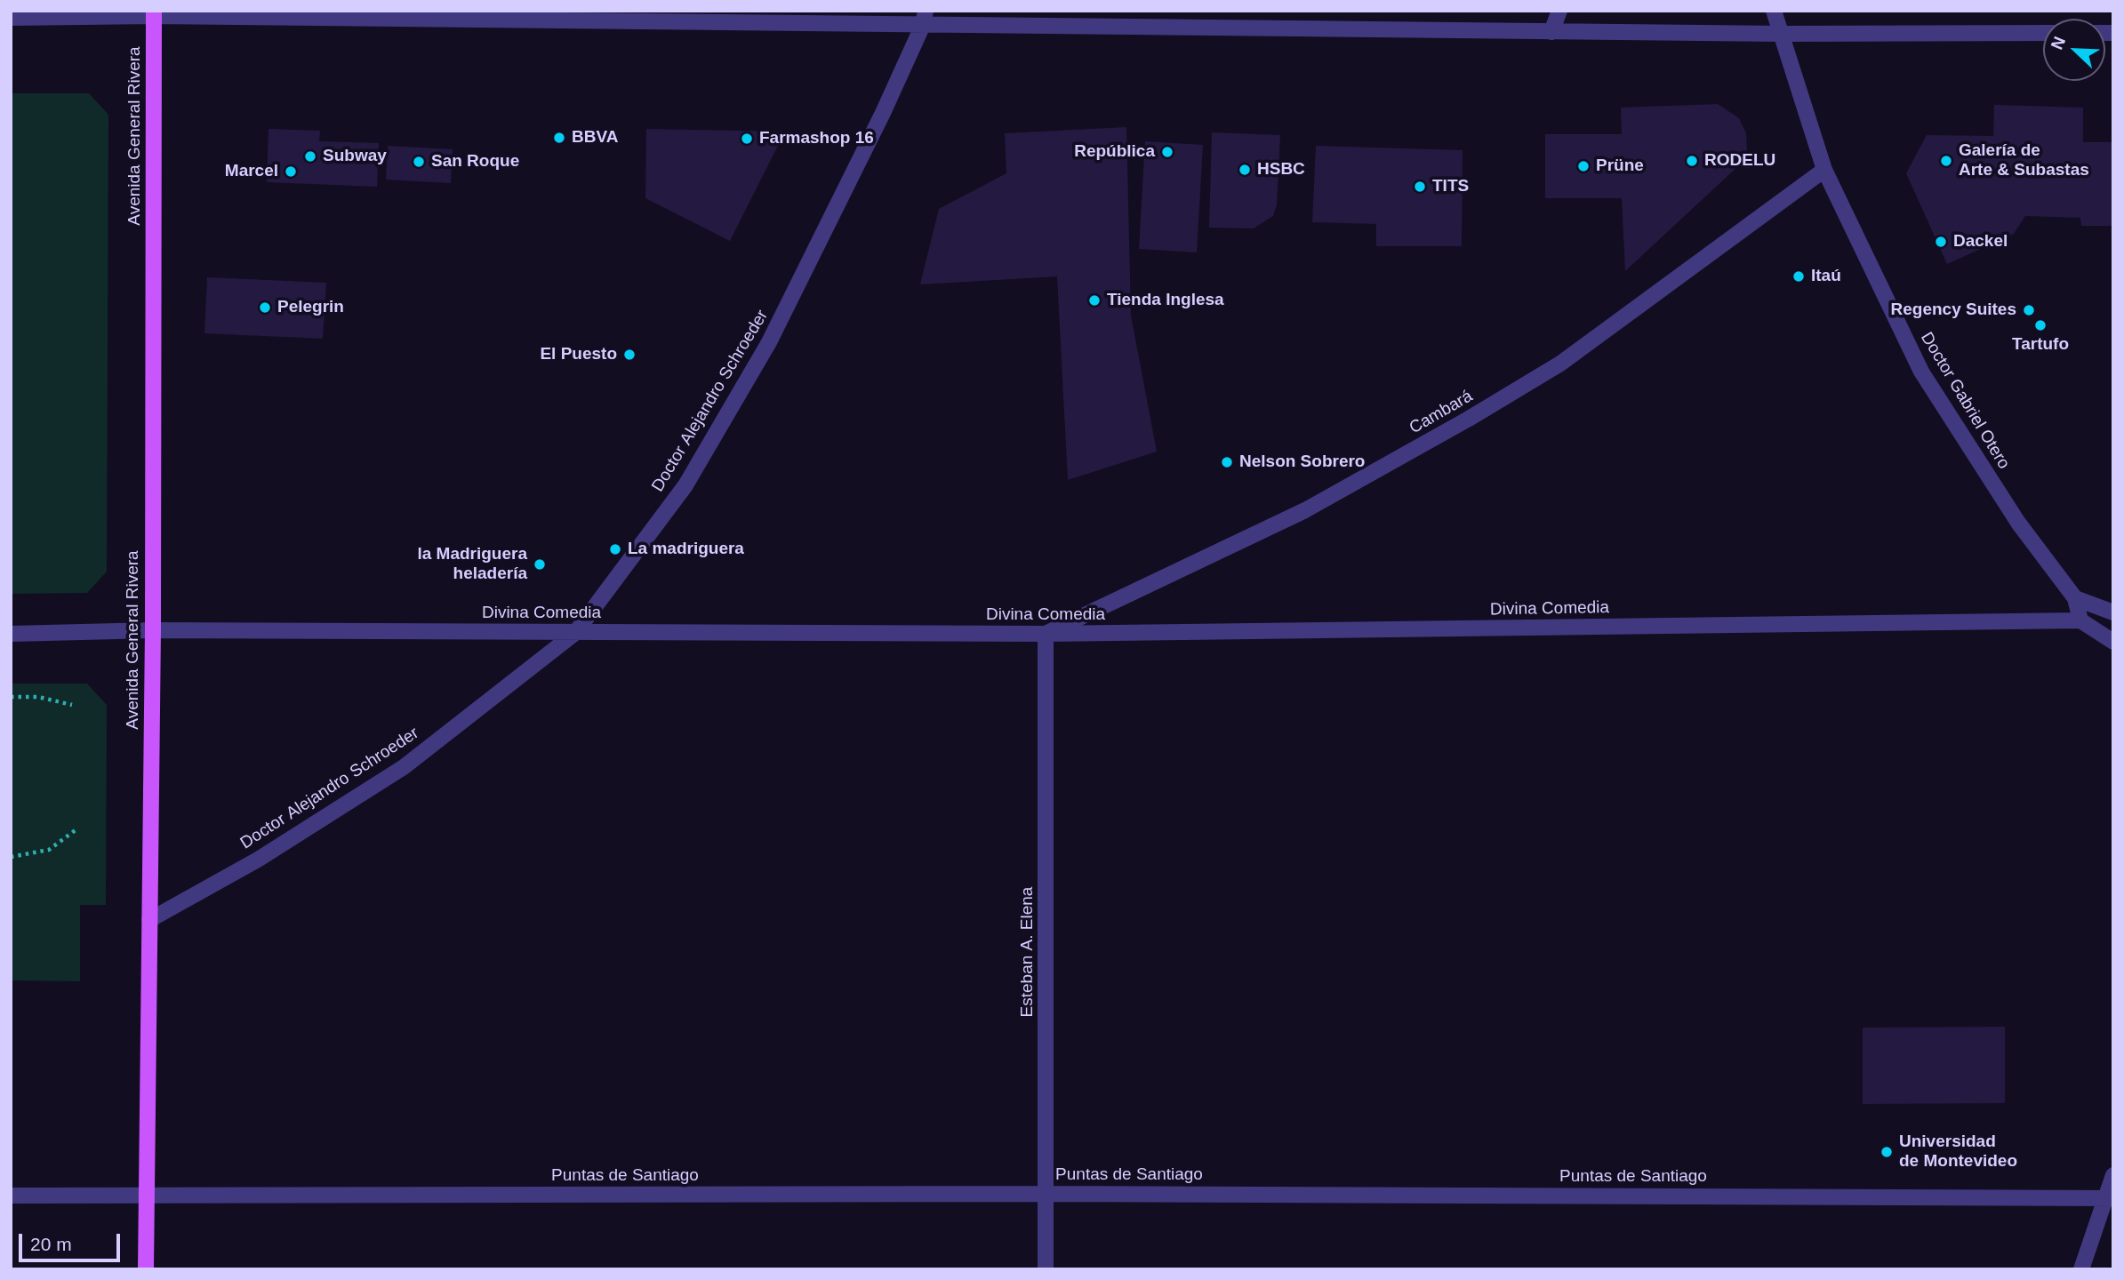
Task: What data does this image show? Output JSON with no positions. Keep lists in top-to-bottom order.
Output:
{
  "streets": {
    "main road": ["Avenida General Rivera"],
    "street": [
      "Doctor Alejandro Schroeder",
      "Doctor Gabriel Otero",
      "Cambará",
      "Divina Comedia",
      "Esteban A. Elena",
      "Puntas de Santiago"
    ]
  },
  "crossings": [
    ["Avenida General Rivera", "Doctor Alejandro Schroeder"],
    ["Avenida General Rivera", "Divina Comedia"],
    ["Avenida General Rivera", "Puntas de Santiago"],
    ["Doctor Alejandro Schroeder", "Divina Comedia"],
    ["Doctor Gabriel Otero", "Cambará"],
    ["Doctor Gabriel Otero", "Divina Comedia"],
    ["Cambará", "Divina Comedia"],
    ["Cambará", "Esteban A. Elena"],
    ["Divina Comedia", "Esteban A. Elena"],
    ["Esteban A. Elena", "Puntas de Santiago"]
  ],
  "places": [
    "BBVA",
    "Farmashop 16",
    "República",
    "Subway",
    "RODELU",
    "Galería de Arte & Subastas",
    "San Roque",
    "Prüne",
    "HSBC",
    "Marcel",
    "TITS",
    "Dackel",
    "Itaú",
    "Tienda Inglesa",
    "Pelegrin",
    "Regency Suites",
    "Tartufo",
    "El Puesto",
    "Nelson Sobrero",
    "La madriguera",
    "la Madriguera heladería",
    "Universidad de Montevideo"
  ],
  "scale_bar": "20 m",
  "north": "top left"
}
